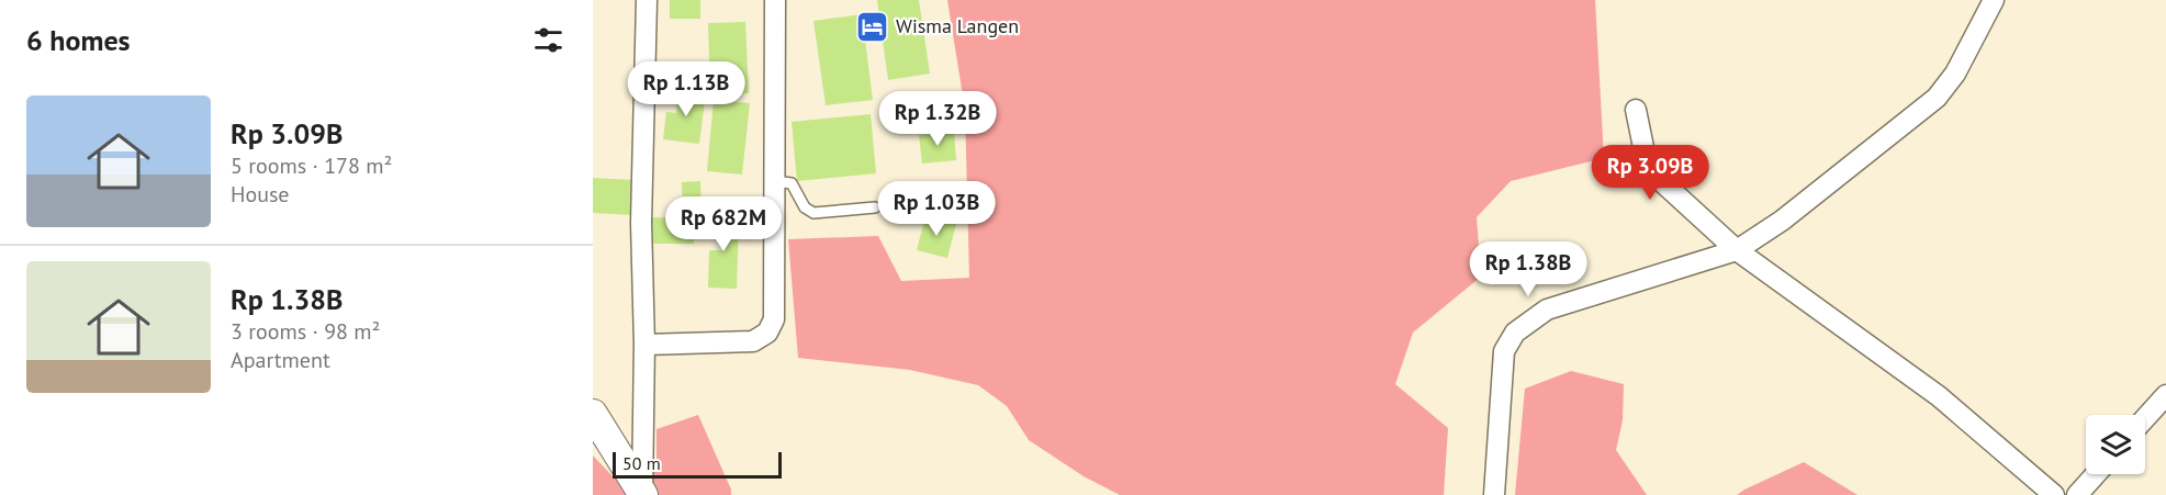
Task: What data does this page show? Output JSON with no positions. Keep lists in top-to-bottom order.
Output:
{
  "places": {
    "hotel": ["Wisma Langen"]
  },
  "scale_bar": "50 m",
  "page": {
    "heading": "6 homes",
    "price": [
      "Rp 1.13B",
      "Rp 1.32B",
      "Rp 3.09B",
      "Rp 1.03B",
      "Rp 682M",
      "Rp 1.38B"
    ],
    "list": [
      {
        "name": "Rp 3.09B",
        "note": "5 rooms · 178 m² · House"
      },
      {
        "name": "Rp 1.38B",
        "note": "3 rooms · 98 m² · Apartment"
      }
    ],
    "scale": "50 m"
  }
}
